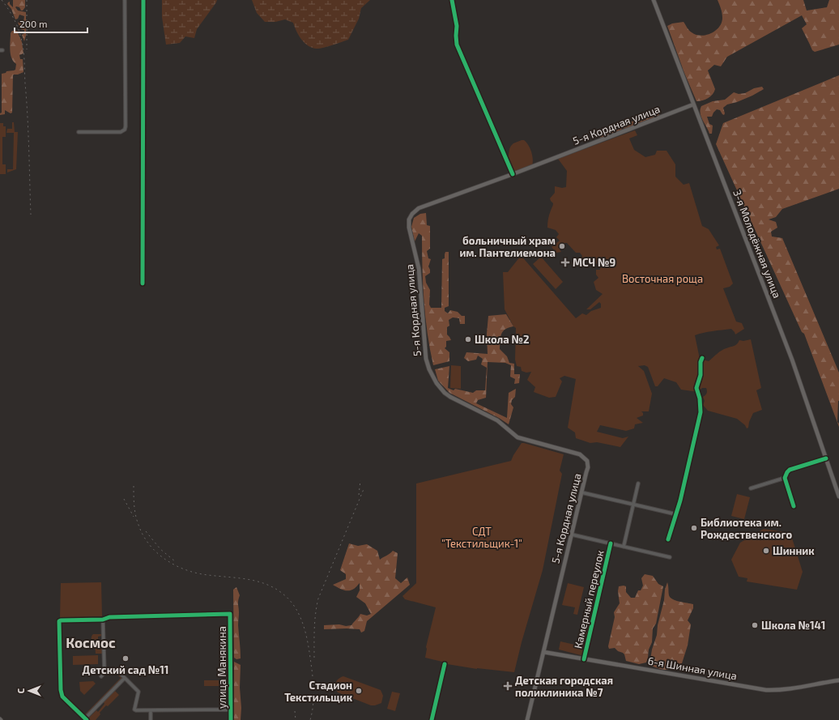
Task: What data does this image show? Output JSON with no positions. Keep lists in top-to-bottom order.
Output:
{
  "streets": {
    "main road": ["5-я Кордная улица", "3-я Молодёжная улица", "6-я Шинная улица"],
    "street": ["Камерный переулок", "улица Манякина"]
  },
  "crossings": [
    ["5-я Кордная улица", "3-я Молодёжная улица"],
    ["5-я Кордная улица", "Камерный переулок"],
    ["5-я Кордная улица", "6-я Шинная улица"],
    ["Камерный переулок", "6-я Шинная улица"]
  ],
  "districts": ["Космос"],
  "parks": ["Восточная роща", "СДТ \"Текстильщик-1\""],
  "places": {
    "other": [
      "больничный храм им. Пантелиемона",
      "Школа №2",
      "Библиотека им. Рождественского",
      "Шинник",
      "Школа №141",
      "Детский сад №11",
      "Стадион Текстильщик"
    ],
    "health": ["МСЧ №9", "Детская городская поликлиника №7"]
  },
  "scale_bar": "200 m",
  "north": "left"
}
